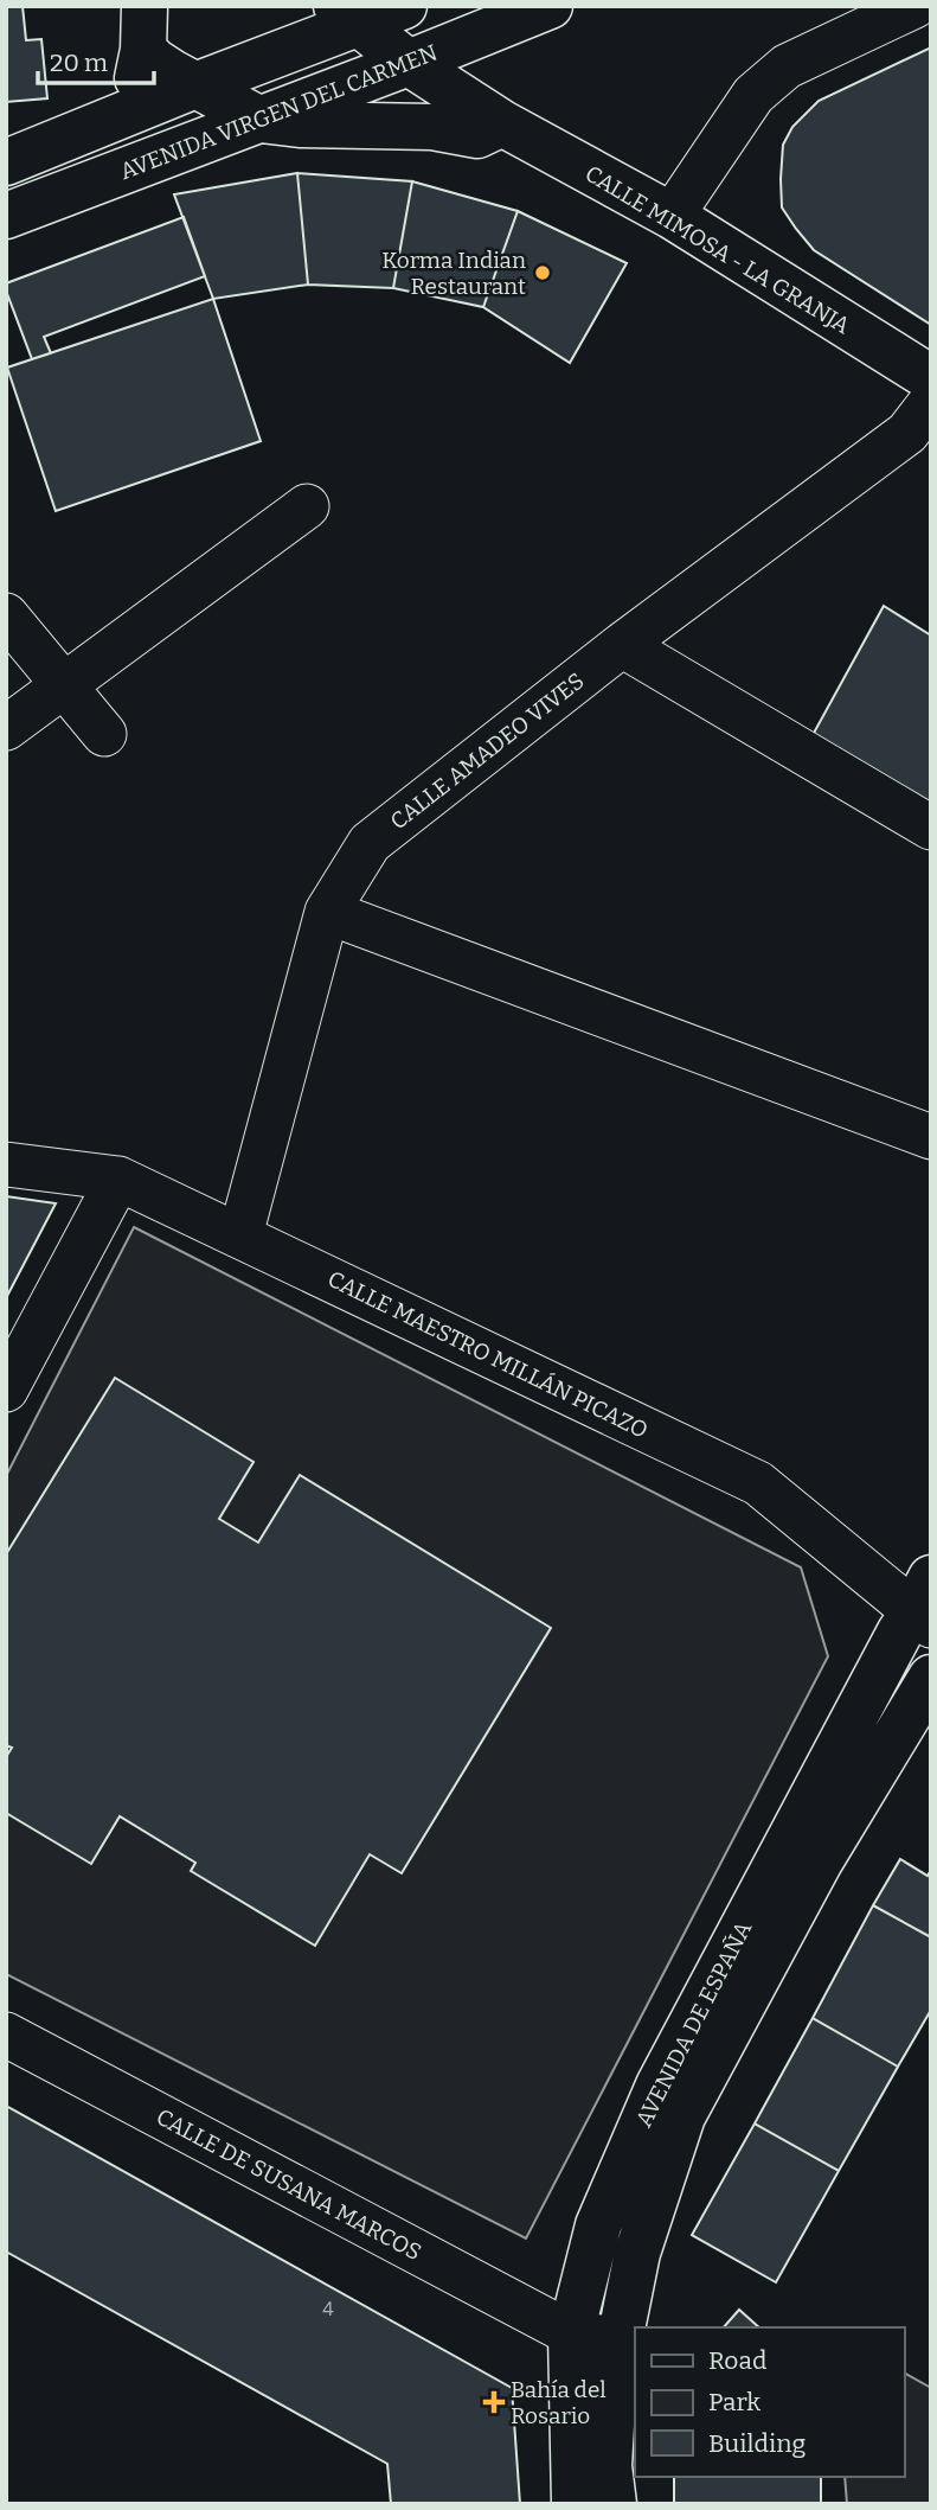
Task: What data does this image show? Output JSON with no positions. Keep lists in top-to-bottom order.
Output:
{
  "streets": {
    "main road": ["AVENIDA VIRGEN DEL CARMEN", "CALLE MIMOSA - LA GRANJA", "AVENIDA DE ESPAÑA"],
    "street": ["CALLE AMADEO VIVES", "CALLE MAESTRO MILLÁN PICAZO", "CALLE DE SUSANA MARCOS"]
  },
  "crossings": [
    ["AVENIDA VIRGEN DEL CARMEN", "CALLE MIMOSA - LA GRANJA"],
    ["CALLE AMADEO VIVES", "CALLE MAESTRO MILLÁN PICAZO"],
    ["CALLE MAESTRO MILLÁN PICAZO", "AVENIDA DE ESPAÑA"],
    ["AVENIDA DE ESPAÑA", "CALLE DE SUSANA MARCOS"]
  ],
  "places": {
    "other": ["Korma Indian Restaurant"],
    "health": ["Bahía del Rosario"]
  },
  "house_numbers": ["4"],
  "legend": ["Road", "Park", "Building"],
  "scale_bar": "20 m"
}
